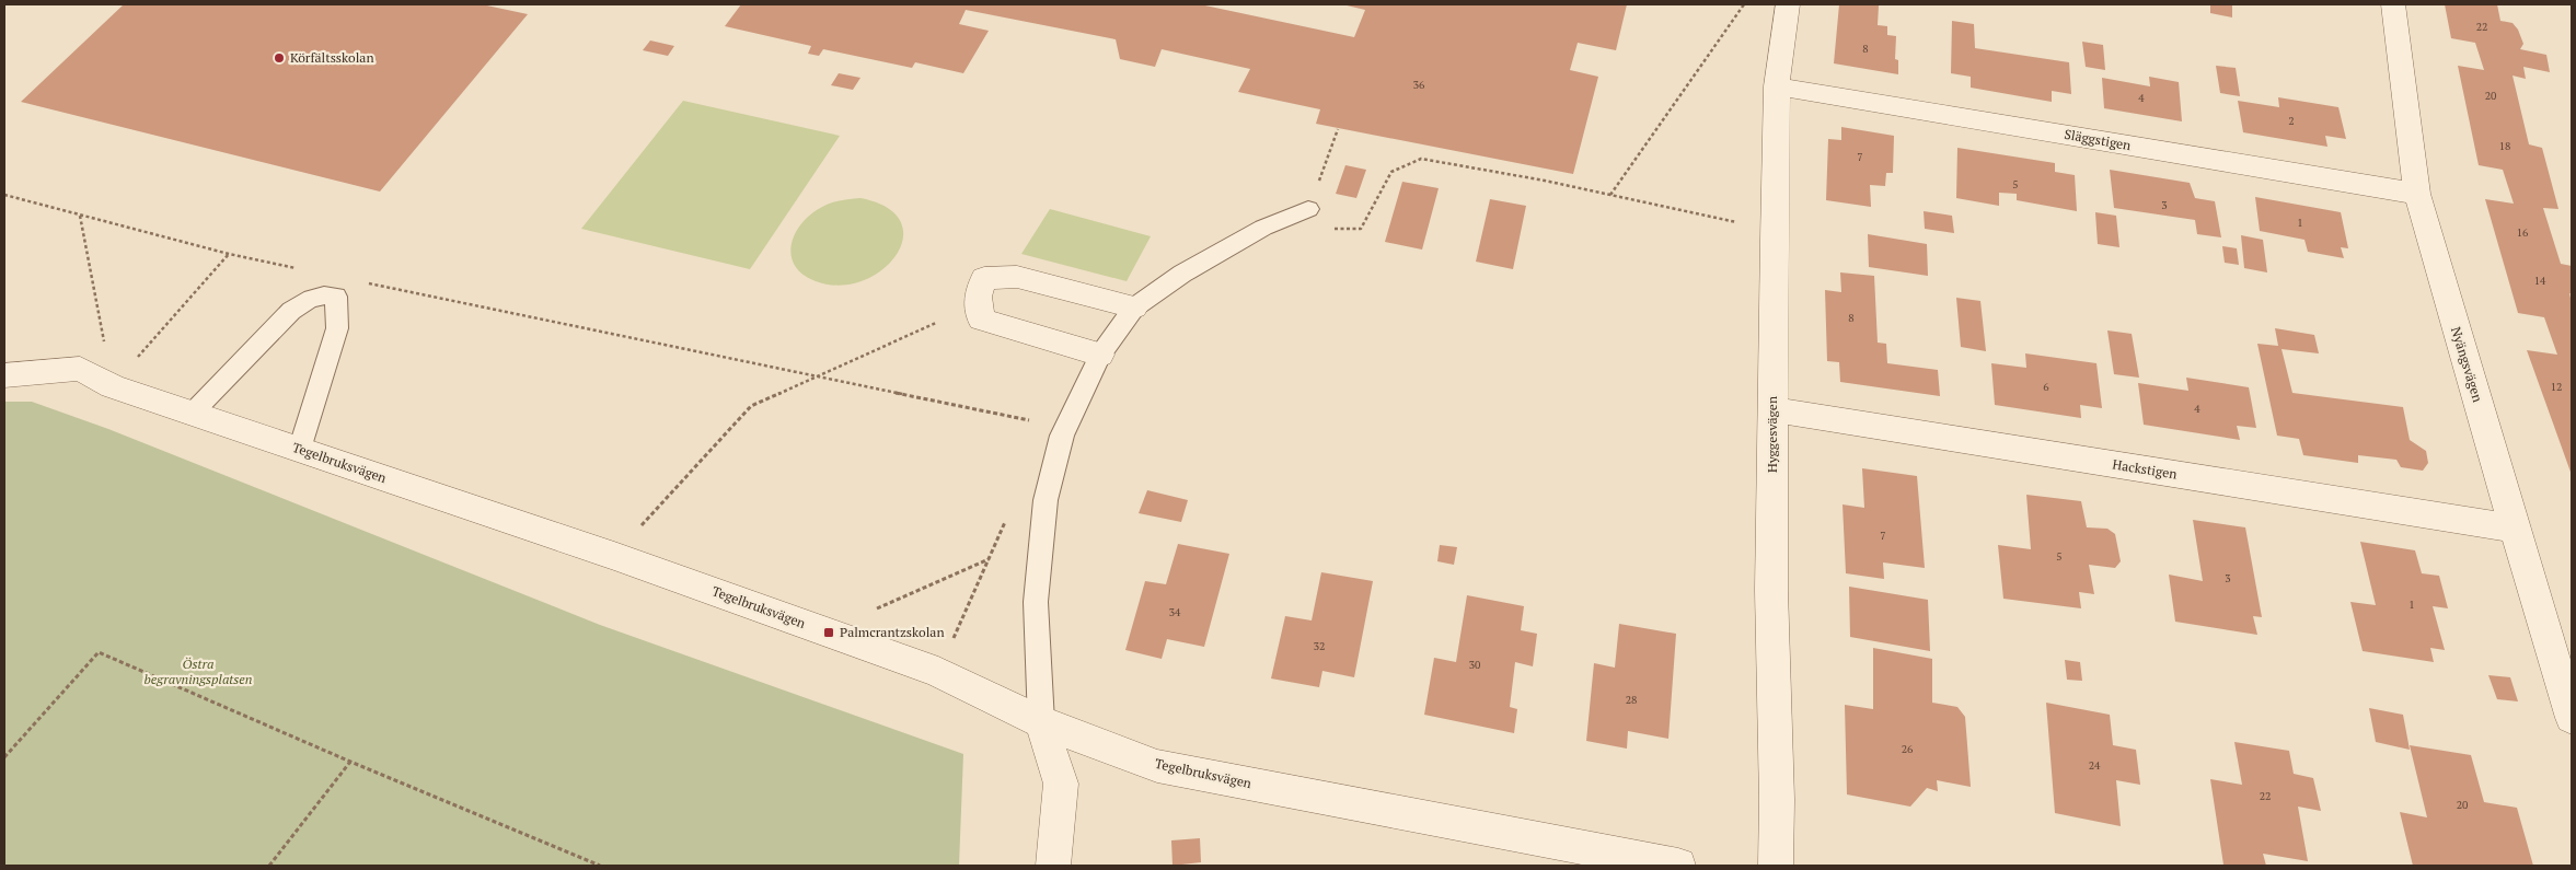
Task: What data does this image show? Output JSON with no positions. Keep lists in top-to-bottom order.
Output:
{
  "streets": {
    "street": [
      "Släggstigen",
      "Nyängsvägen",
      "Hyggesvägen",
      "Tegelbruksvägen",
      "Hackstigen"
    ]
  },
  "crossings": [
    ["Släggstigen", "Nyängsvägen"],
    ["Släggstigen", "Hyggesvägen"],
    ["Nyängsvägen", "Hackstigen"],
    ["Hyggesvägen", "Hackstigen"]
  ],
  "parks": ["Östra begravningsplatsen"],
  "places": {
    "other": ["Körfältsskolan"],
    "transit": ["Palmcrantzskolan"]
  },
  "house_numbers": [
    "22",
    "8",
    "36",
    "20",
    "4",
    "2",
    "18",
    "7",
    "5",
    "3",
    "1",
    "16",
    "14",
    "8",
    "6",
    "12",
    "4",
    "7",
    "5",
    "3",
    "1",
    "34",
    "32",
    "30",
    "28",
    "26",
    "24",
    "22",
    "20"
  ]
}
